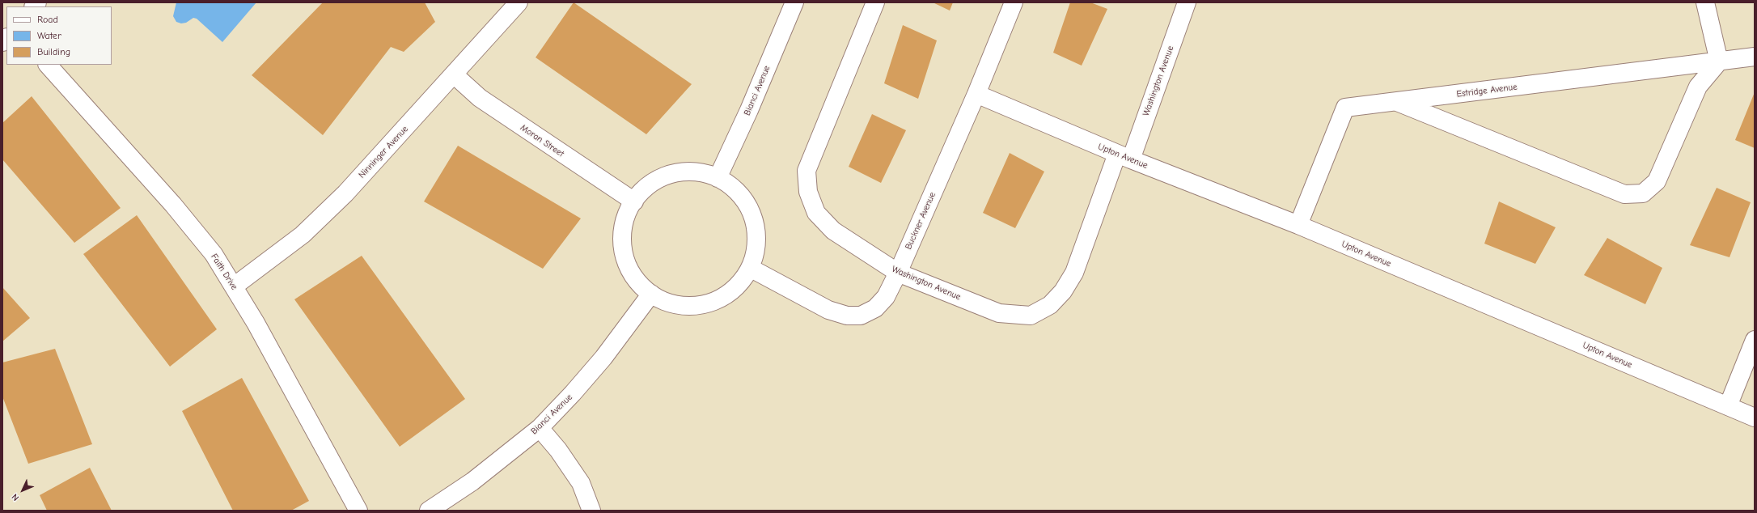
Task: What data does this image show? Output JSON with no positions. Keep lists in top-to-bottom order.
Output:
{
  "streets": {
    "street": [
      "Washington Avenue",
      "Bianci Avenue",
      "Estridge Avenue",
      "Moran Street",
      "Ninninger Avenue",
      "Upton Avenue",
      "Buckner Avenue",
      "Faith Drive"
    ]
  },
  "crossings": [
    ["Washington Avenue", "Upton Avenue"],
    ["Washington Avenue", "Buckner Avenue"],
    ["Estridge Avenue", "Upton Avenue"],
    ["Moran Street", "Ninninger Avenue"],
    ["Ninninger Avenue", "Faith Drive"],
    ["Upton Avenue", "Buckner Avenue"]
  ],
  "legend": ["Road", "Water", "Building"],
  "north": "bottom left"
}
